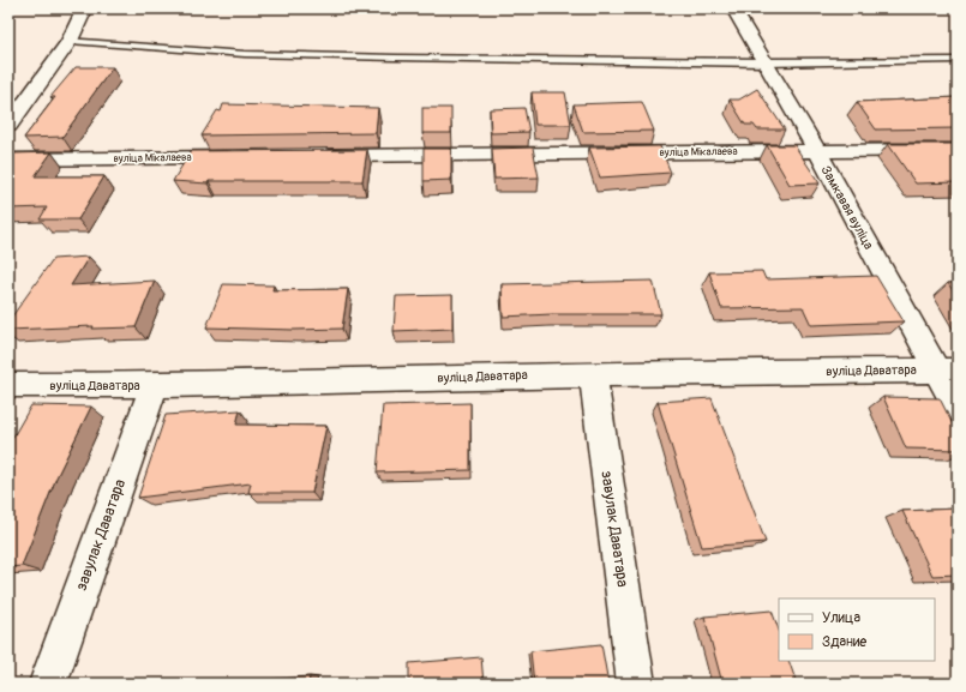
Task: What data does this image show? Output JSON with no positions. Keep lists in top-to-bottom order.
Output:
{
  "streets": {
    "street": [
      "вуліца Мікалаева",
      "Замкавая вуліца",
      "вуліца Даватара",
      "завулак Даватара"
    ]
  },
  "crossings": [
    ["вуліца Мікалаева", "Замкавая вуліца"],
    ["Замкавая вуліца", "вуліца Даватара"],
    ["вуліца Даватара", "завулак Даватара"]
  ],
  "legend": ["Улица", "Здание"]
}
